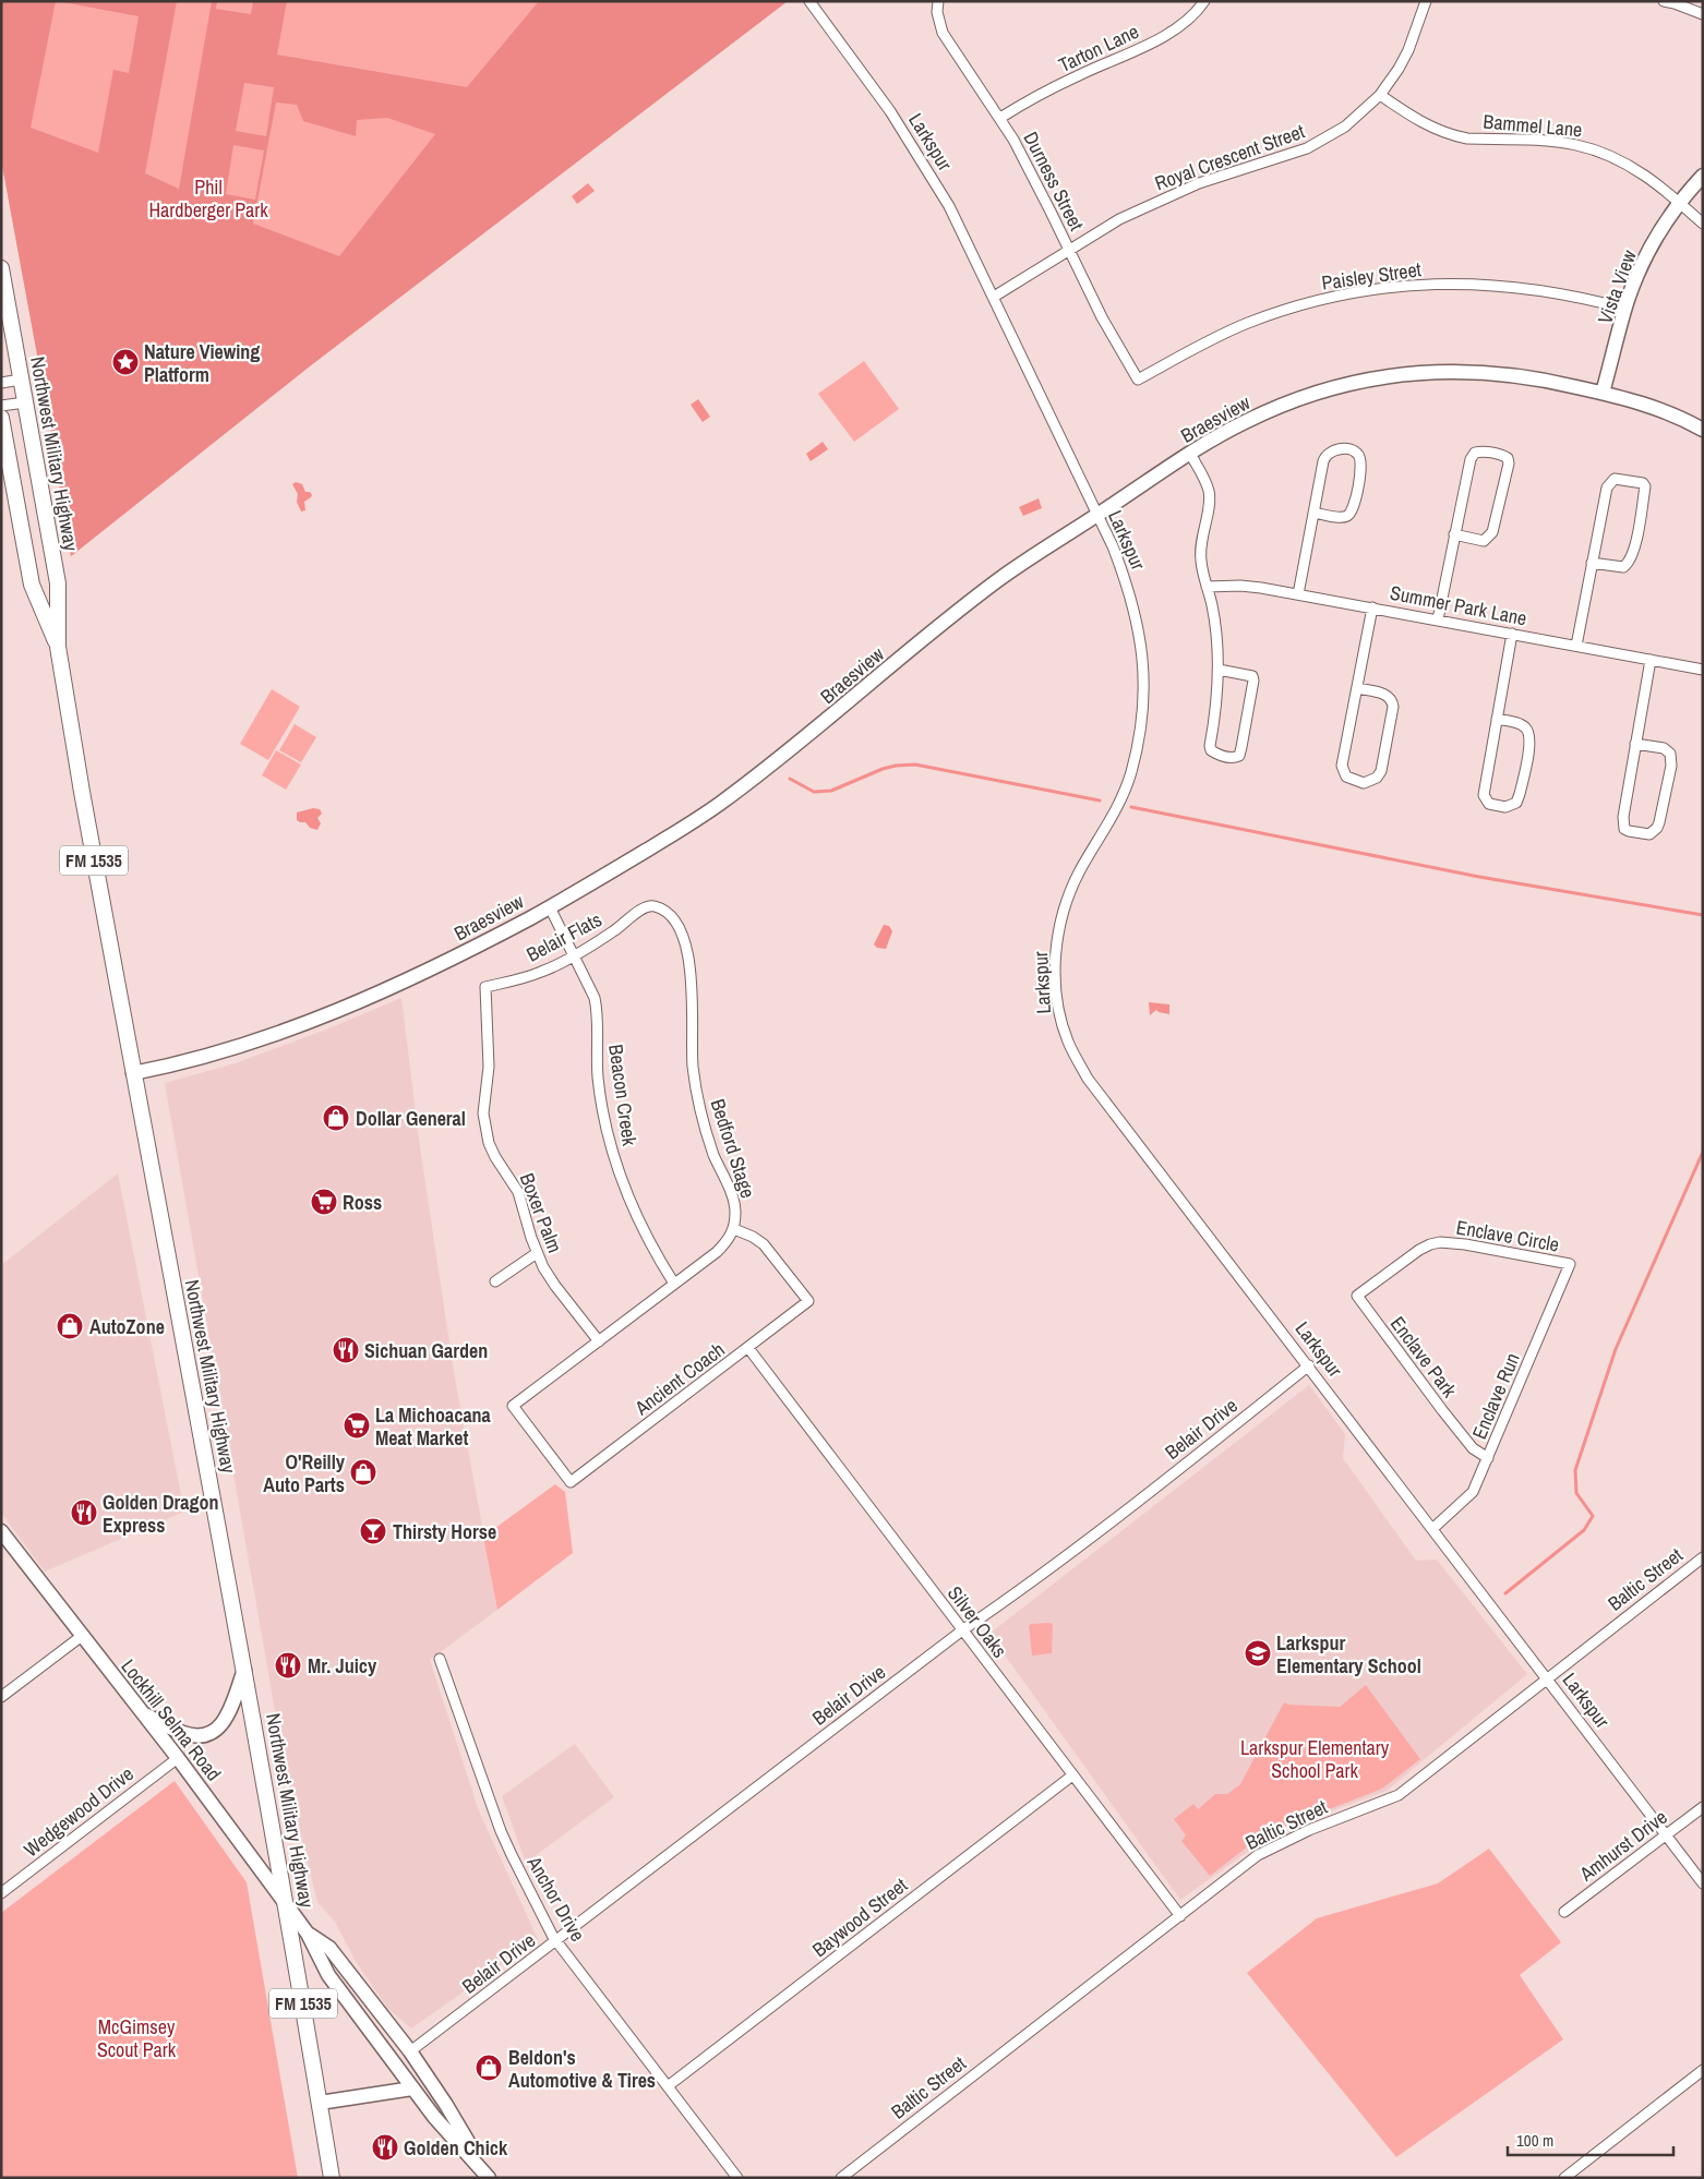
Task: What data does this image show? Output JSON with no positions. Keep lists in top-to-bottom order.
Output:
{
  "streets": {
    "main road": ["Northwest Military Highway", "FM 1535"],
    "street": [
      "Tarton Lane",
      "Bammel Lane",
      "Larkspur",
      "Royal Crescent Street",
      "Durness Street",
      "Paisley Street",
      "Vista View",
      "Braesview",
      "Summer Park Lane",
      "Belair Flats",
      "Beacon Creek",
      "Bedford Stage",
      "Boxer Palm",
      "Enclave Circle",
      "Enclave Park",
      "Ancient Coach",
      "Enclave Run",
      "Belair Drive",
      "Baltic Street",
      "Silver Oaks",
      "Lockhill Selma Road",
      "Wedgewood Drive",
      "Amhurst Drive",
      "Anchor Drive",
      "Baywood Street"
    ]
  },
  "crossings": [
    ["Tarton Lane", "Durness Street"],
    ["Bammel Lane", "Royal Crescent Street"],
    ["Bammel Lane", "Vista View"],
    ["Larkspur", "Royal Crescent Street"],
    ["Larkspur", "Braesview"],
    ["Larkspur", "Enclave Run"],
    ["Larkspur", "Belair Drive"],
    ["Larkspur", "Baltic Street"],
    ["Larkspur", "Amhurst Drive"],
    ["Royal Crescent Street", "Durness Street"],
    ["Durness Street", "Paisley Street"],
    ["Paisley Street", "Vista View"],
    ["Vista View", "Braesview"],
    ["Braesview", "Northwest Military Highway"],
    ["Braesview", "Beacon Creek"],
    ["Northwest Military Highway", "Lockhill Selma Road"],
    ["Belair Flats", "Beacon Creek"],
    ["Belair Flats", "Bedford Stage"],
    ["Belair Flats", "Boxer Palm"],
    ["Beacon Creek", "Bedford Stage"],
    ["Bedford Stage", "Boxer Palm"],
    ["Bedford Stage", "Ancient Coach"],
    ["Enclave Circle", "Enclave Park"],
    ["Enclave Circle", "Enclave Run"],
    ["Enclave Park", "Enclave Run"],
    ["Ancient Coach", "Silver Oaks"],
    ["Belair Drive", "Silver Oaks"],
    ["Belair Drive", "Lockhill Selma Road"],
    ["Belair Drive", "Anchor Drive"],
    ["Baltic Street", "Silver Oaks"],
    ["Silver Oaks", "Baywood Street"],
    ["Lockhill Selma Road", "Wedgewood Drive"],
    ["Anchor Drive", "Baywood Street"]
  ],
  "parks": ["Phil Hardberger Park", "Larkspur Elementary School Park", "McGimsey Scout Park"],
  "places": {
    "place": ["Nature Viewing Platform"],
    "shop": [
      "Dollar General",
      "AutoZone",
      "O'Reilly Auto Parts",
      "Beldon's Automotive & Tires"
    ],
    "supermarket": ["Ross", "La Michoacana Meat Market"],
    "restaurant": [
      "Sichuan Garden",
      "Golden Dragon Express",
      "Mr. Juicy",
      "Golden Chick"
    ],
    "bar": ["Thirsty Horse"],
    "school or university": ["Larkspur Elementary School"]
  },
  "scale_bar": "100 m"
}
